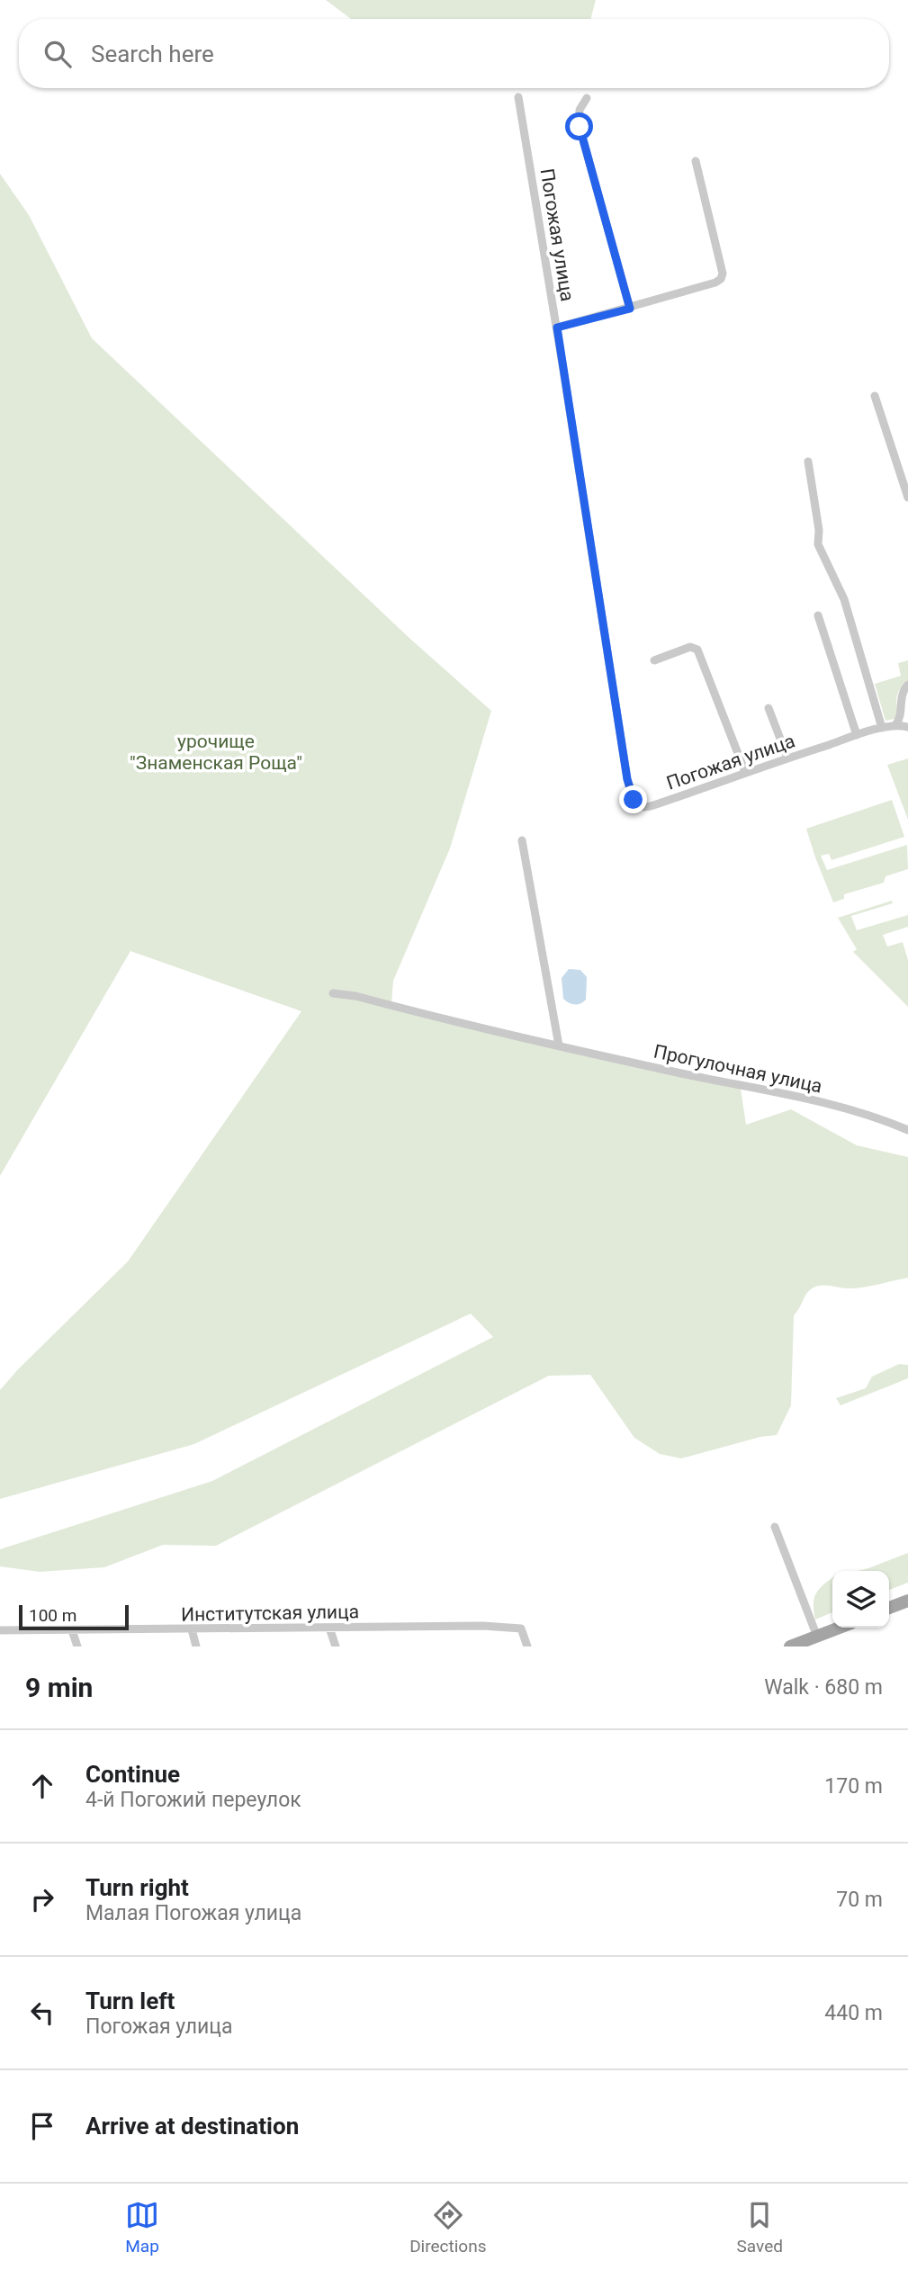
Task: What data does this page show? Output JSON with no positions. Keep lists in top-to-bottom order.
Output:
{
  "streets": {
    "street": ["Погожая улица", "Прогулочная улица", "Институтская улица"]
  },
  "parks": ["урочище \"Знаменская Роща\""],
  "scale_bar": "100 m",
  "page": {
    "search": "Search here",
    "scale": "100 m",
    "heading": ["9 min", "Walk · 680 m"],
    "list": [
      ["Continue", "4-й Погожий переулок", "170 m"],
      ["Turn right", "Малая Погожая улица", "70 m"],
      ["Turn left", "Погожая улица", "440 m"],
      "Arrive at destination"
    ],
    "nav": ["Map", "Directions", "Saved"]
  }
}
